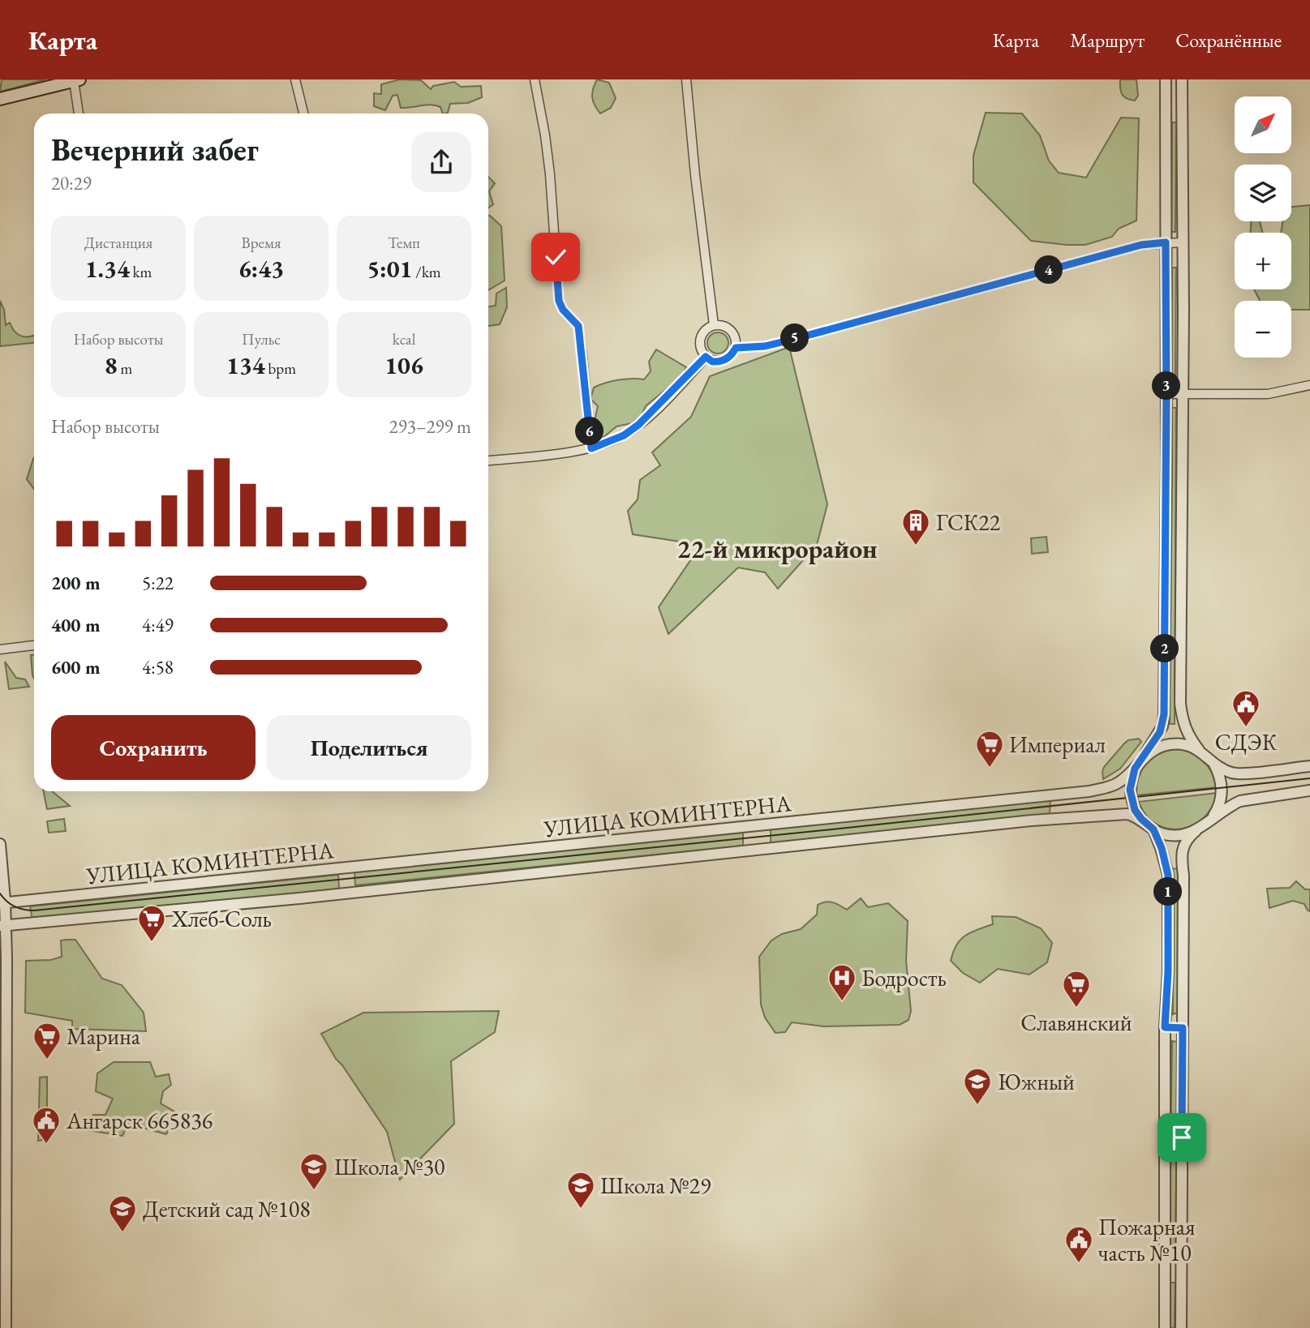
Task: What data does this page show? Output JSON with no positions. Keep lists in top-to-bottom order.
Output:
{
  "streets": {
    "street": ["УЛИЦА КОМИНТЕРНА"]
  },
  "districts": ["22-й микрорайон"],
  "places": {
    "building": ["ГСК22"],
    "public building": ["СДЭК", "Ангарск 665836", "Пожарная часть №10"],
    "supermarket": [
      "Империал",
      "Хлеб-Соль",
      "Славянский",
      "Марина"
    ],
    "hospital": ["Бодрость"],
    "school or university": [
      "Южный",
      "Школа №30",
      "Школа №29",
      "Детский сад №108"
    ]
  },
  "north": "top right",
  "page": {
    "header": "Карта",
    "nav": ["Карта", "Маршрут", "Сохранённые"],
    "map_buttons": ["+", "−"],
    "heading": ["Вечерний забег", "20:29"],
    "stats": [
      ["Дистанция", "1.34 km"],
      ["Время", "6:43"],
      ["Темп", "5:01 /km"],
      ["Набор высоты", "8 m"],
      ["Пульс", "134 bpm"],
      ["kcal", "106"]
    ],
    "pins": [
      "4",
      "5",
      "3",
      "6",
      "2",
      "1"
    ],
    "chart": ["Набор высоты", "293–299 m"],
    "list": [
      {
        "name": "200 m",
        "note": "5:22"
      },
      {
        "name": "400 m",
        "note": "4:49"
      },
      {
        "name": "600 m",
        "note": "4:58"
      }
    ],
    "buttons": ["Сохранить", "Поделиться"]
  }
}
